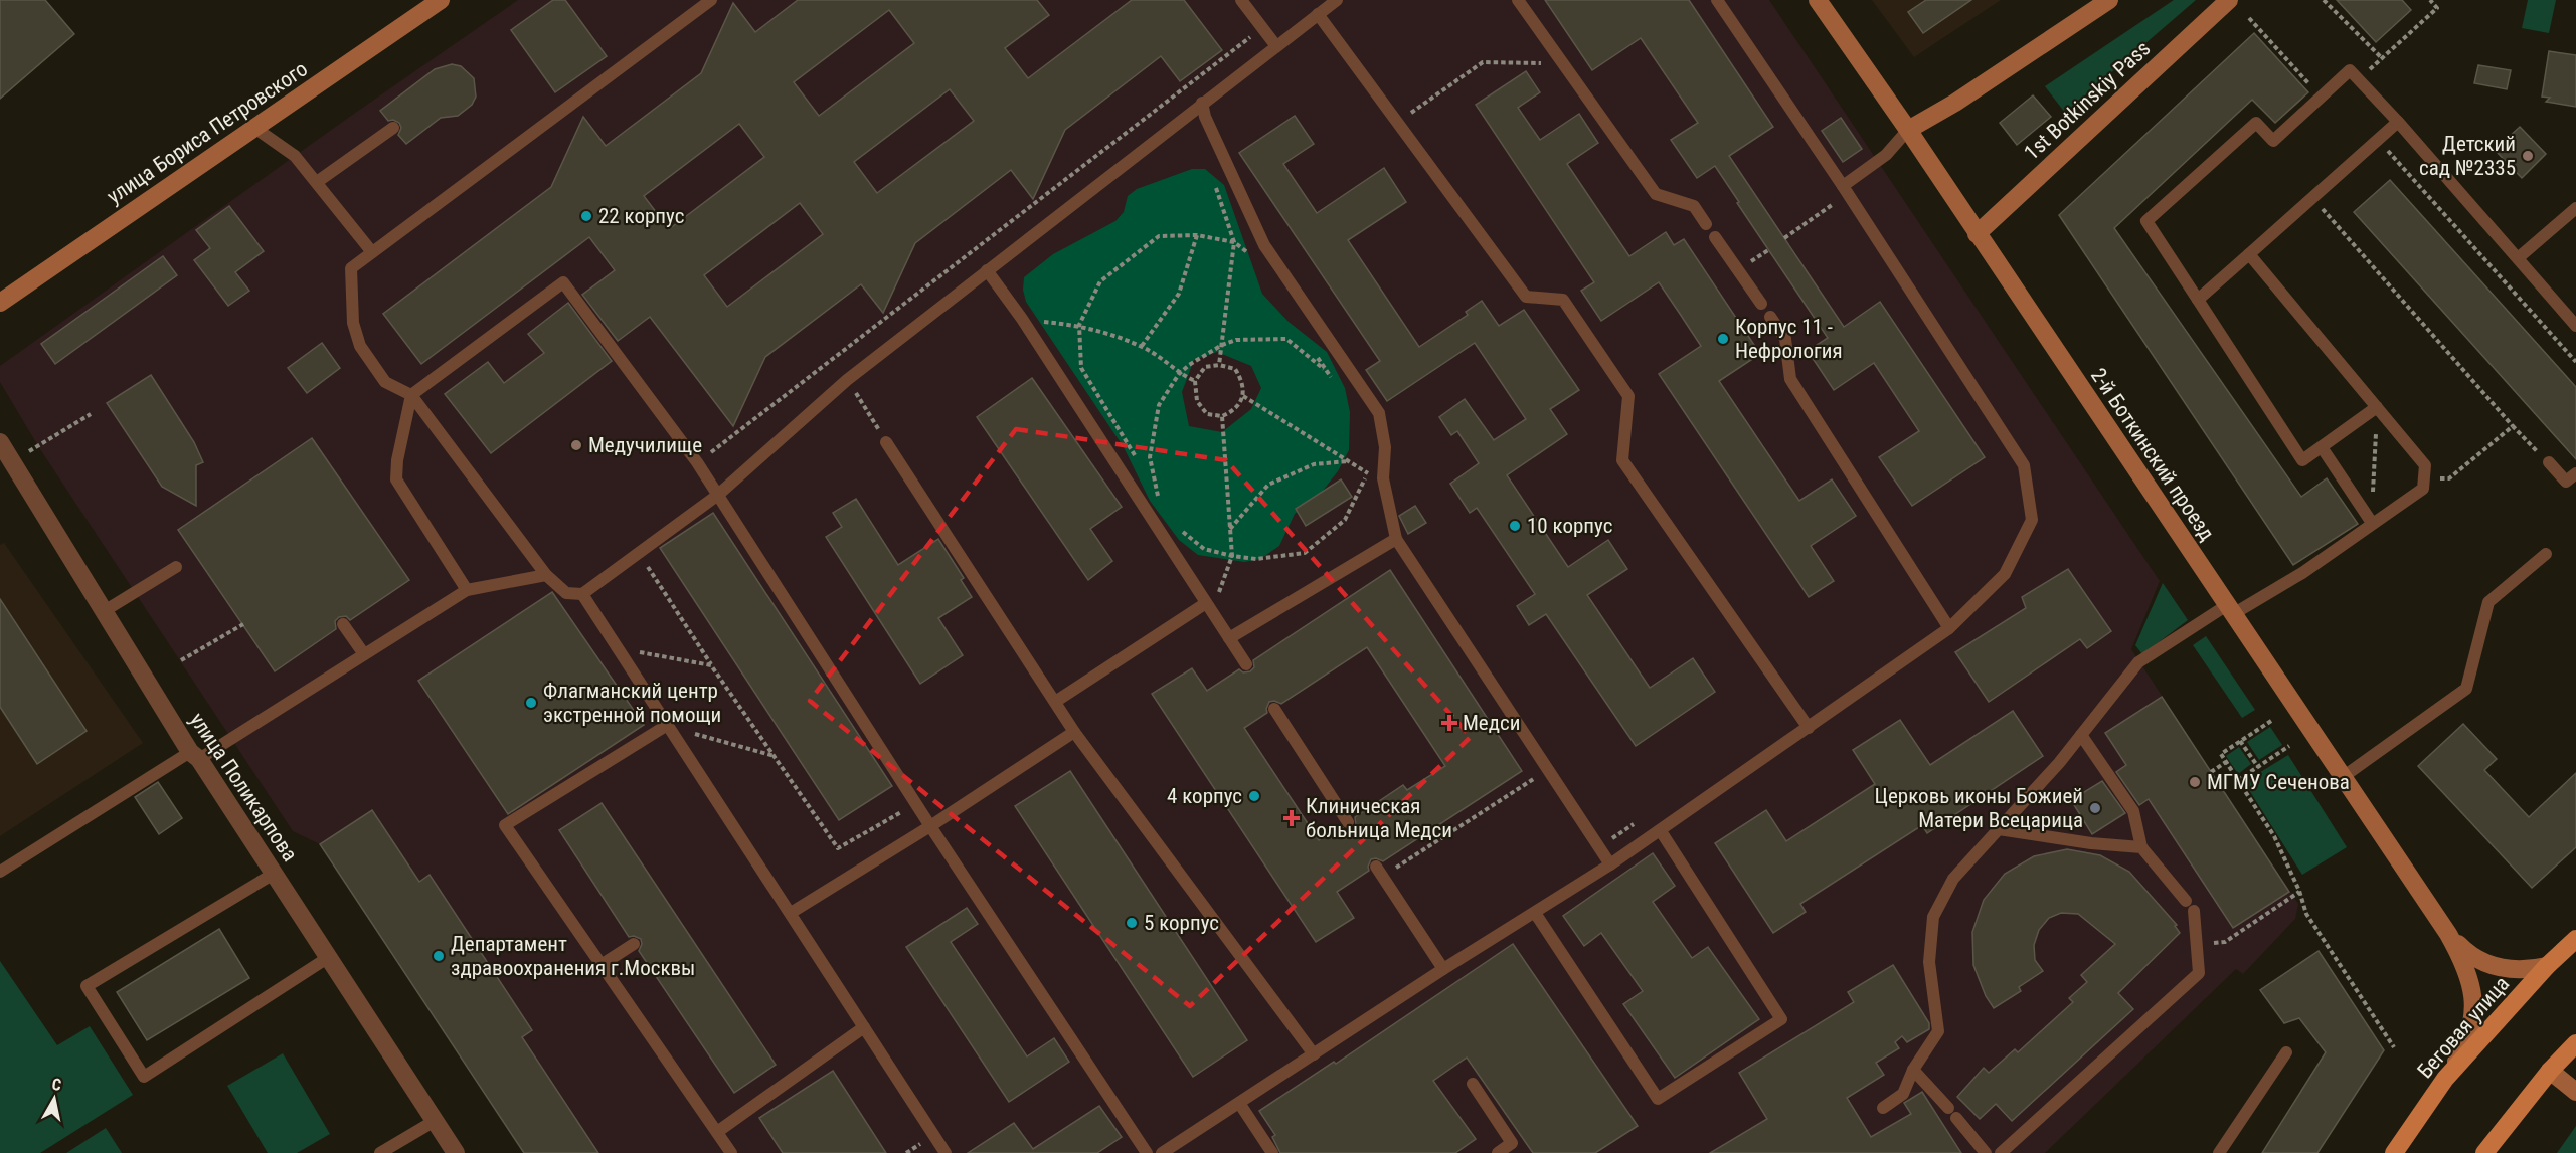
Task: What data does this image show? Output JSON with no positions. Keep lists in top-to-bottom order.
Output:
{
  "streets": {
    "main road": ["Беговая улица"],
    "street": [
      "1st Botkinskiy Pass",
      "улица Бориса Петровского",
      "2-й Боткинский проезд",
      "улица Поликарпова"
    ]
  },
  "crossings": [
    ["1st Botkinskiy Pass", "2-й Боткинский проезд"],
    ["2-й Боткинский проезд", "Беговая улица"]
  ],
  "places": {
    "other": [
      "Детский сад №2335",
      "22 корпус",
      "Корпус 11 - Нефрология",
      "Медучилище",
      "10 корпус",
      "Флагманский центр экстренной помощи",
      "МГМУ Сеченова",
      "4 корпус",
      "Церковь иконы Божией Матери Всецарица",
      "5 корпус",
      "Департамент здравоохранения г.Москвы"
    ],
    "health": ["Медси", "Клиническая больница Медси"]
  },
  "north": "top"
}
